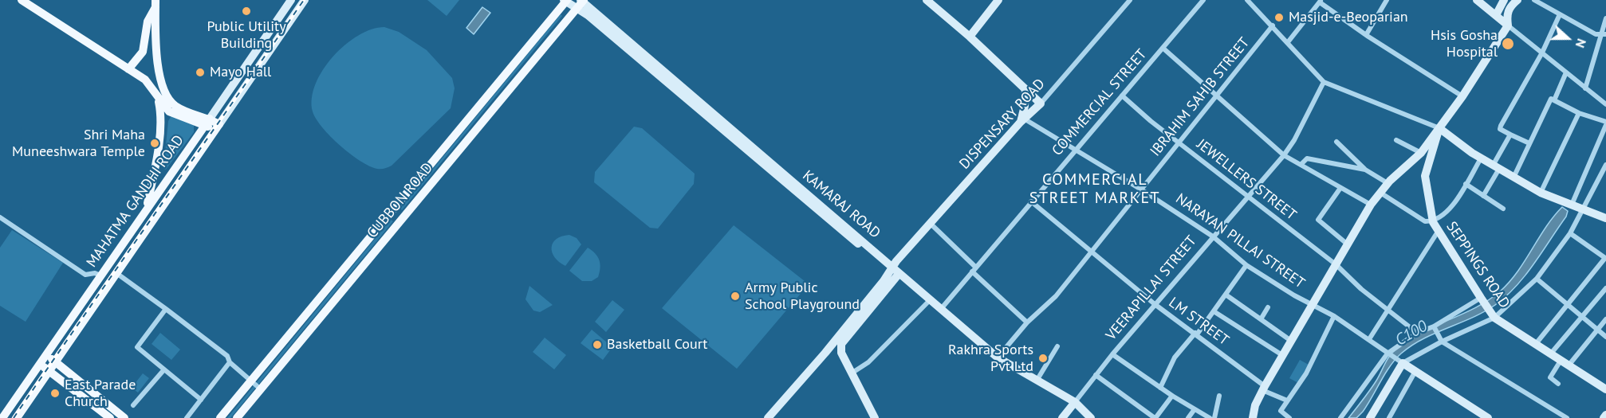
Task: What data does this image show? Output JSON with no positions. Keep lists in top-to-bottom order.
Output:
{
  "streets": {
    "main road": ["CUBBON ROAD", "MAHATMA GANDHI ROAD"],
    "street": [
      "IBRAHIM SAHIB STREET",
      "COMMERCIAL STREET",
      "DISPENSARY ROAD",
      "JEWELLERS STREET",
      "KAMARAJ ROAD",
      "NARAYAN PILLAI STREET",
      "SEPPINGS ROAD",
      "VEERAPILLAI STREET",
      "LM STREET"
    ]
  },
  "crossings": [
    ["IBRAHIM SAHIB STREET", "JEWELLERS STREET"],
    ["IBRAHIM SAHIB STREET", "KAMARAJ ROAD"],
    ["IBRAHIM SAHIB STREET", "NARAYAN PILLAI STREET"],
    ["IBRAHIM SAHIB STREET", "LM STREET"],
    ["COMMERCIAL STREET", "JEWELLERS STREET"],
    ["COMMERCIAL STREET", "KAMARAJ ROAD"],
    ["COMMERCIAL STREET", "NARAYAN PILLAI STREET"],
    ["COMMERCIAL STREET", "LM STREET"],
    ["DISPENSARY ROAD", "KAMARAJ ROAD"],
    ["DISPENSARY ROAD", "NARAYAN PILLAI STREET"],
    ["JEWELLERS STREET", "VEERAPILLAI STREET"],
    ["CUBBON ROAD", "KAMARAJ ROAD"],
    ["KAMARAJ ROAD", "VEERAPILLAI STREET"],
    ["NARAYAN PILLAI STREET", "VEERAPILLAI STREET"],
    ["VEERAPILLAI STREET", "LM STREET"]
  ],
  "districts": ["COMMERCIAL STREET MARKET"],
  "water": ["C100"],
  "places": [
    "Public Utility Building",
    "Masjid-e-Beoparian",
    "Hsis Gosha Hospital",
    "Mayo Hall",
    "Shri Maha Muneeshwara Temple",
    "Army Public School Playground",
    "Basketball Court",
    "Rakhra Sports Pvt Ltd",
    "East Parade Church"
  ],
  "north": "right"
}
